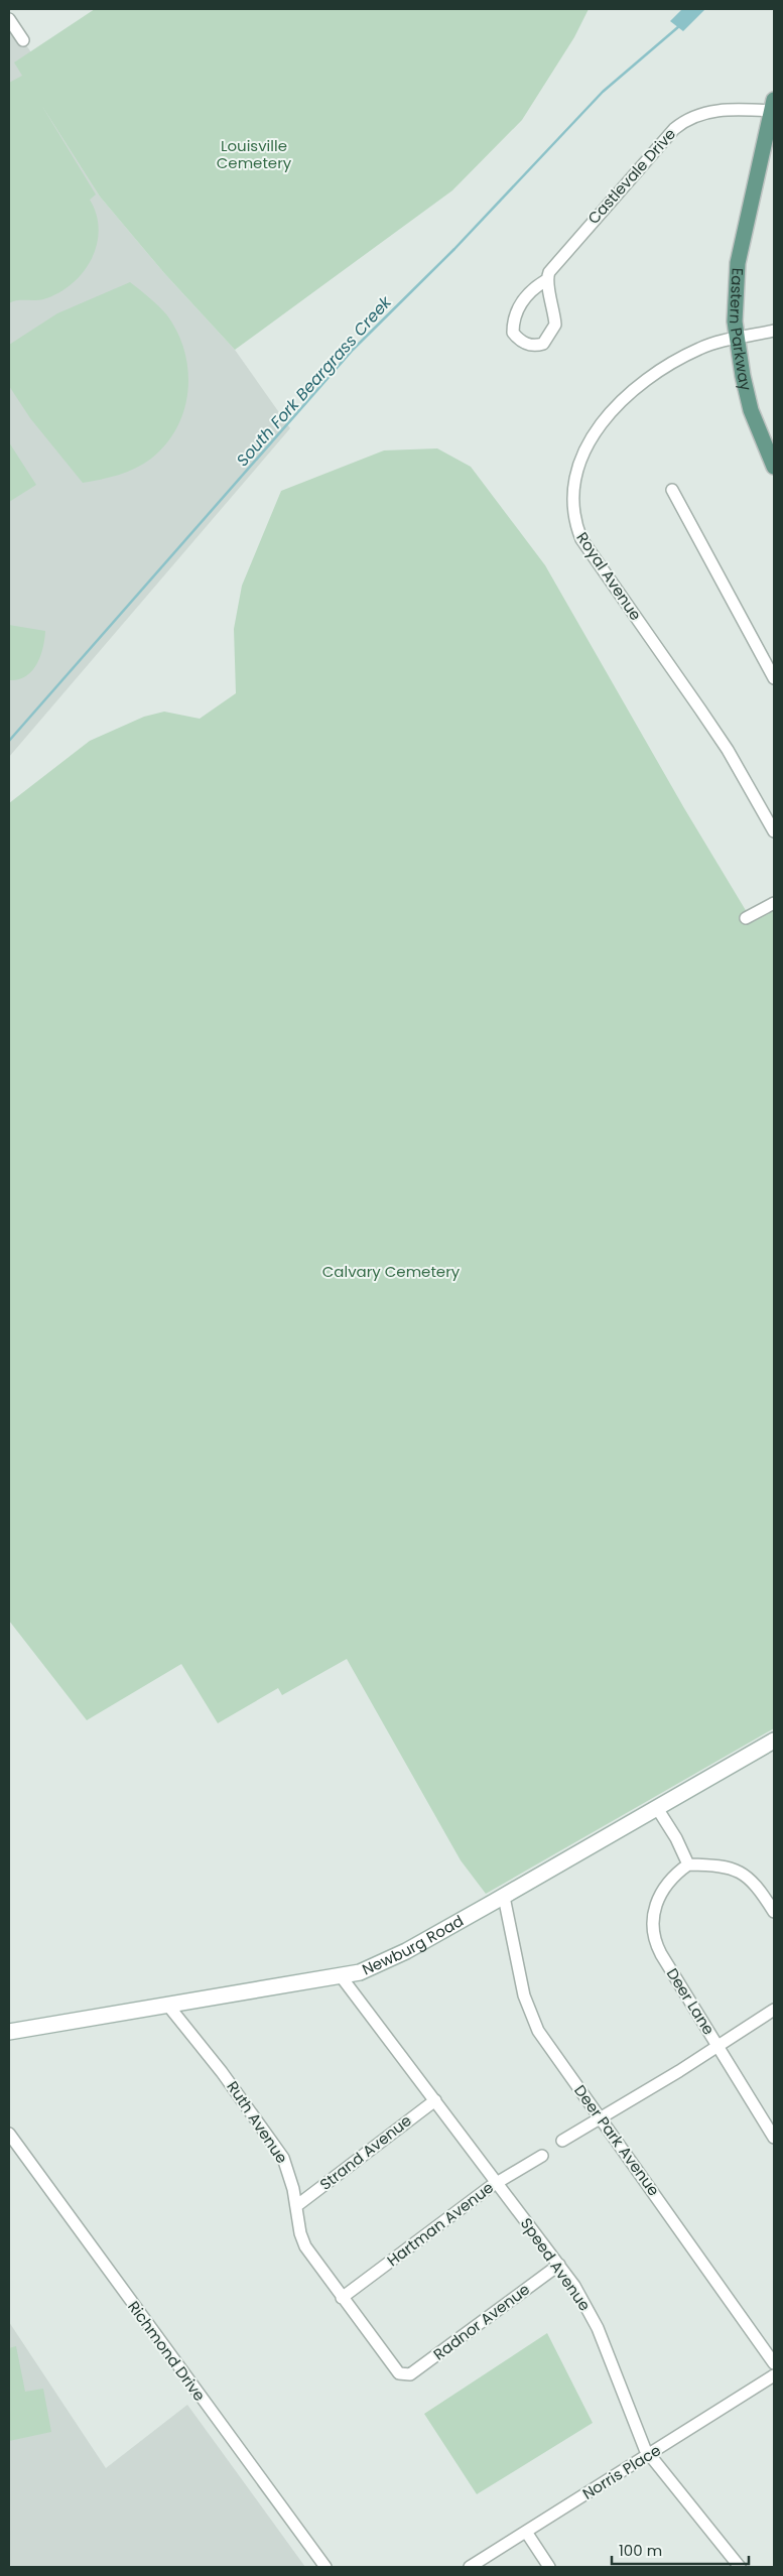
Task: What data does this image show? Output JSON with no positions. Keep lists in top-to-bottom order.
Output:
{
  "streets": {
    "main road": ["Eastern Parkway", "Newburg Road"],
    "street": [
      "Castlevale Drive",
      "Royal Avenue",
      "Deer Lane",
      "Ruth Avenue",
      "Deer Park Avenue",
      "Strand Avenue",
      "Hartman Avenue",
      "Speed Avenue",
      "Radnor Avenue",
      "Richmond Drive",
      "Norris Place"
    ]
  },
  "crossings": [
    ["Castlevale Drive", "Eastern Parkway"],
    ["Eastern Parkway", "Royal Avenue"],
    ["Newburg Road", "Ruth Avenue"],
    ["Newburg Road", "Deer Park Avenue"],
    ["Newburg Road", "Speed Avenue"],
    ["Ruth Avenue", "Strand Avenue"],
    ["Ruth Avenue", "Hartman Avenue"],
    ["Ruth Avenue", "Radnor Avenue"],
    ["Strand Avenue", "Speed Avenue"],
    ["Hartman Avenue", "Speed Avenue"],
    ["Speed Avenue", "Radnor Avenue"],
    ["Speed Avenue", "Norris Place"]
  ],
  "water": ["South Fork Beargrass Creek"],
  "parks": ["Louisville Cemetery", "Calvary Cemetery"],
  "scale_bar": "100 m"
}
